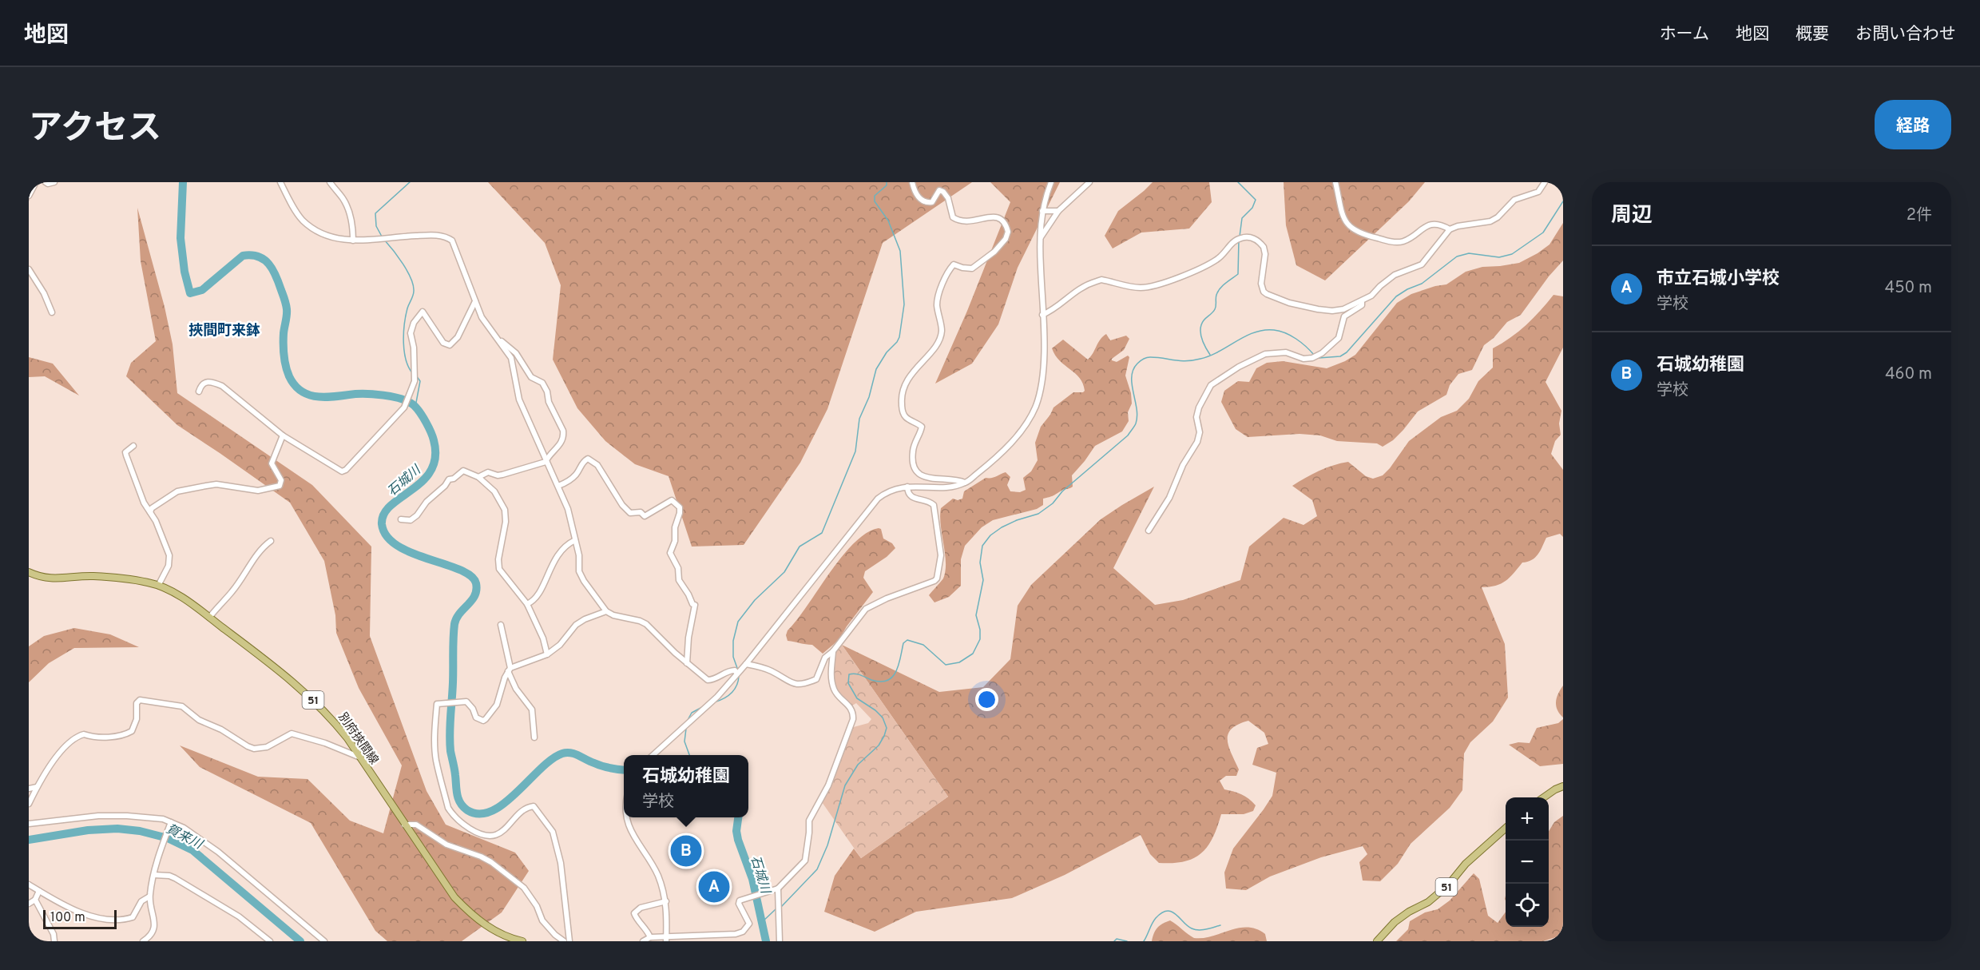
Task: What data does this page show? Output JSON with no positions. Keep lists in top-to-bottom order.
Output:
{
  "streets": {
    "main road": ["51", "別府挾間線"]
  },
  "districts": ["挾間町来鉢"],
  "water": ["石城川", "賀来川"],
  "scale_bar": "100 m",
  "page": {
    "header": "地図",
    "nav": [
      "ホーム",
      "地図",
      "概要",
      "お問い合わせ"
    ],
    "title": "アクセス",
    "buttons": "経路",
    "heading": ["周辺", "2件"],
    "list": [
      {
        "mark": "A",
        "name": "市立石城小学校",
        "note": "学校",
        "value": "450 m"
      },
      {
        "mark": "B",
        "name": "石城幼稚園",
        "note": "学校",
        "value": "460 m"
      }
    ],
    "popup": ["石城幼稚園", "学校"],
    "map_buttons": ["+", "−"],
    "pins": ["B", "A"],
    "scale": "100 m"
  }
}
